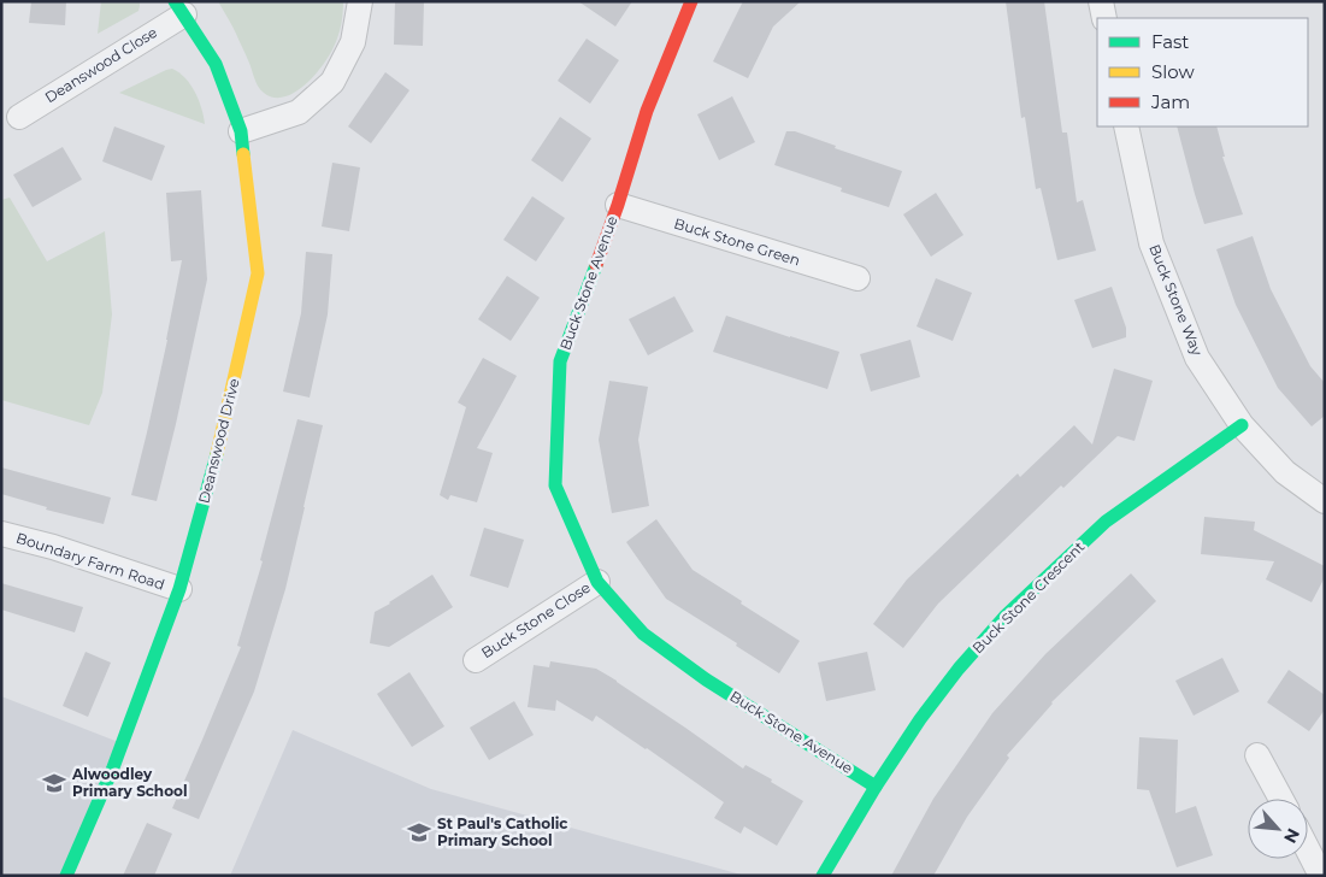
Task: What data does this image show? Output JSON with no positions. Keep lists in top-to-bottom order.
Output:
{
  "streets": {
    "street": [
      "Deanswood Close",
      "Buck Stone Green",
      "Buck Stone Avenue",
      "Buck Stone Way",
      "Deanswood Drive",
      "Boundary Farm Road",
      "Buck Stone Crescent",
      "Buck Stone Close"
    ]
  },
  "crossings": [
    ["Deanswood Close", "Deanswood Drive"],
    ["Buck Stone Green", "Buck Stone Avenue"],
    ["Buck Stone Avenue", "Buck Stone Crescent"],
    ["Buck Stone Avenue", "Buck Stone Close"],
    ["Buck Stone Way", "Buck Stone Crescent"],
    ["Deanswood Drive", "Boundary Farm Road"]
  ],
  "places": {
    "school or university": ["Alwoodley Primary School", "St Paul's Catholic Primary School"]
  },
  "legend": ["Fast", "Slow", "Jam"],
  "north": "bottom right"
}
